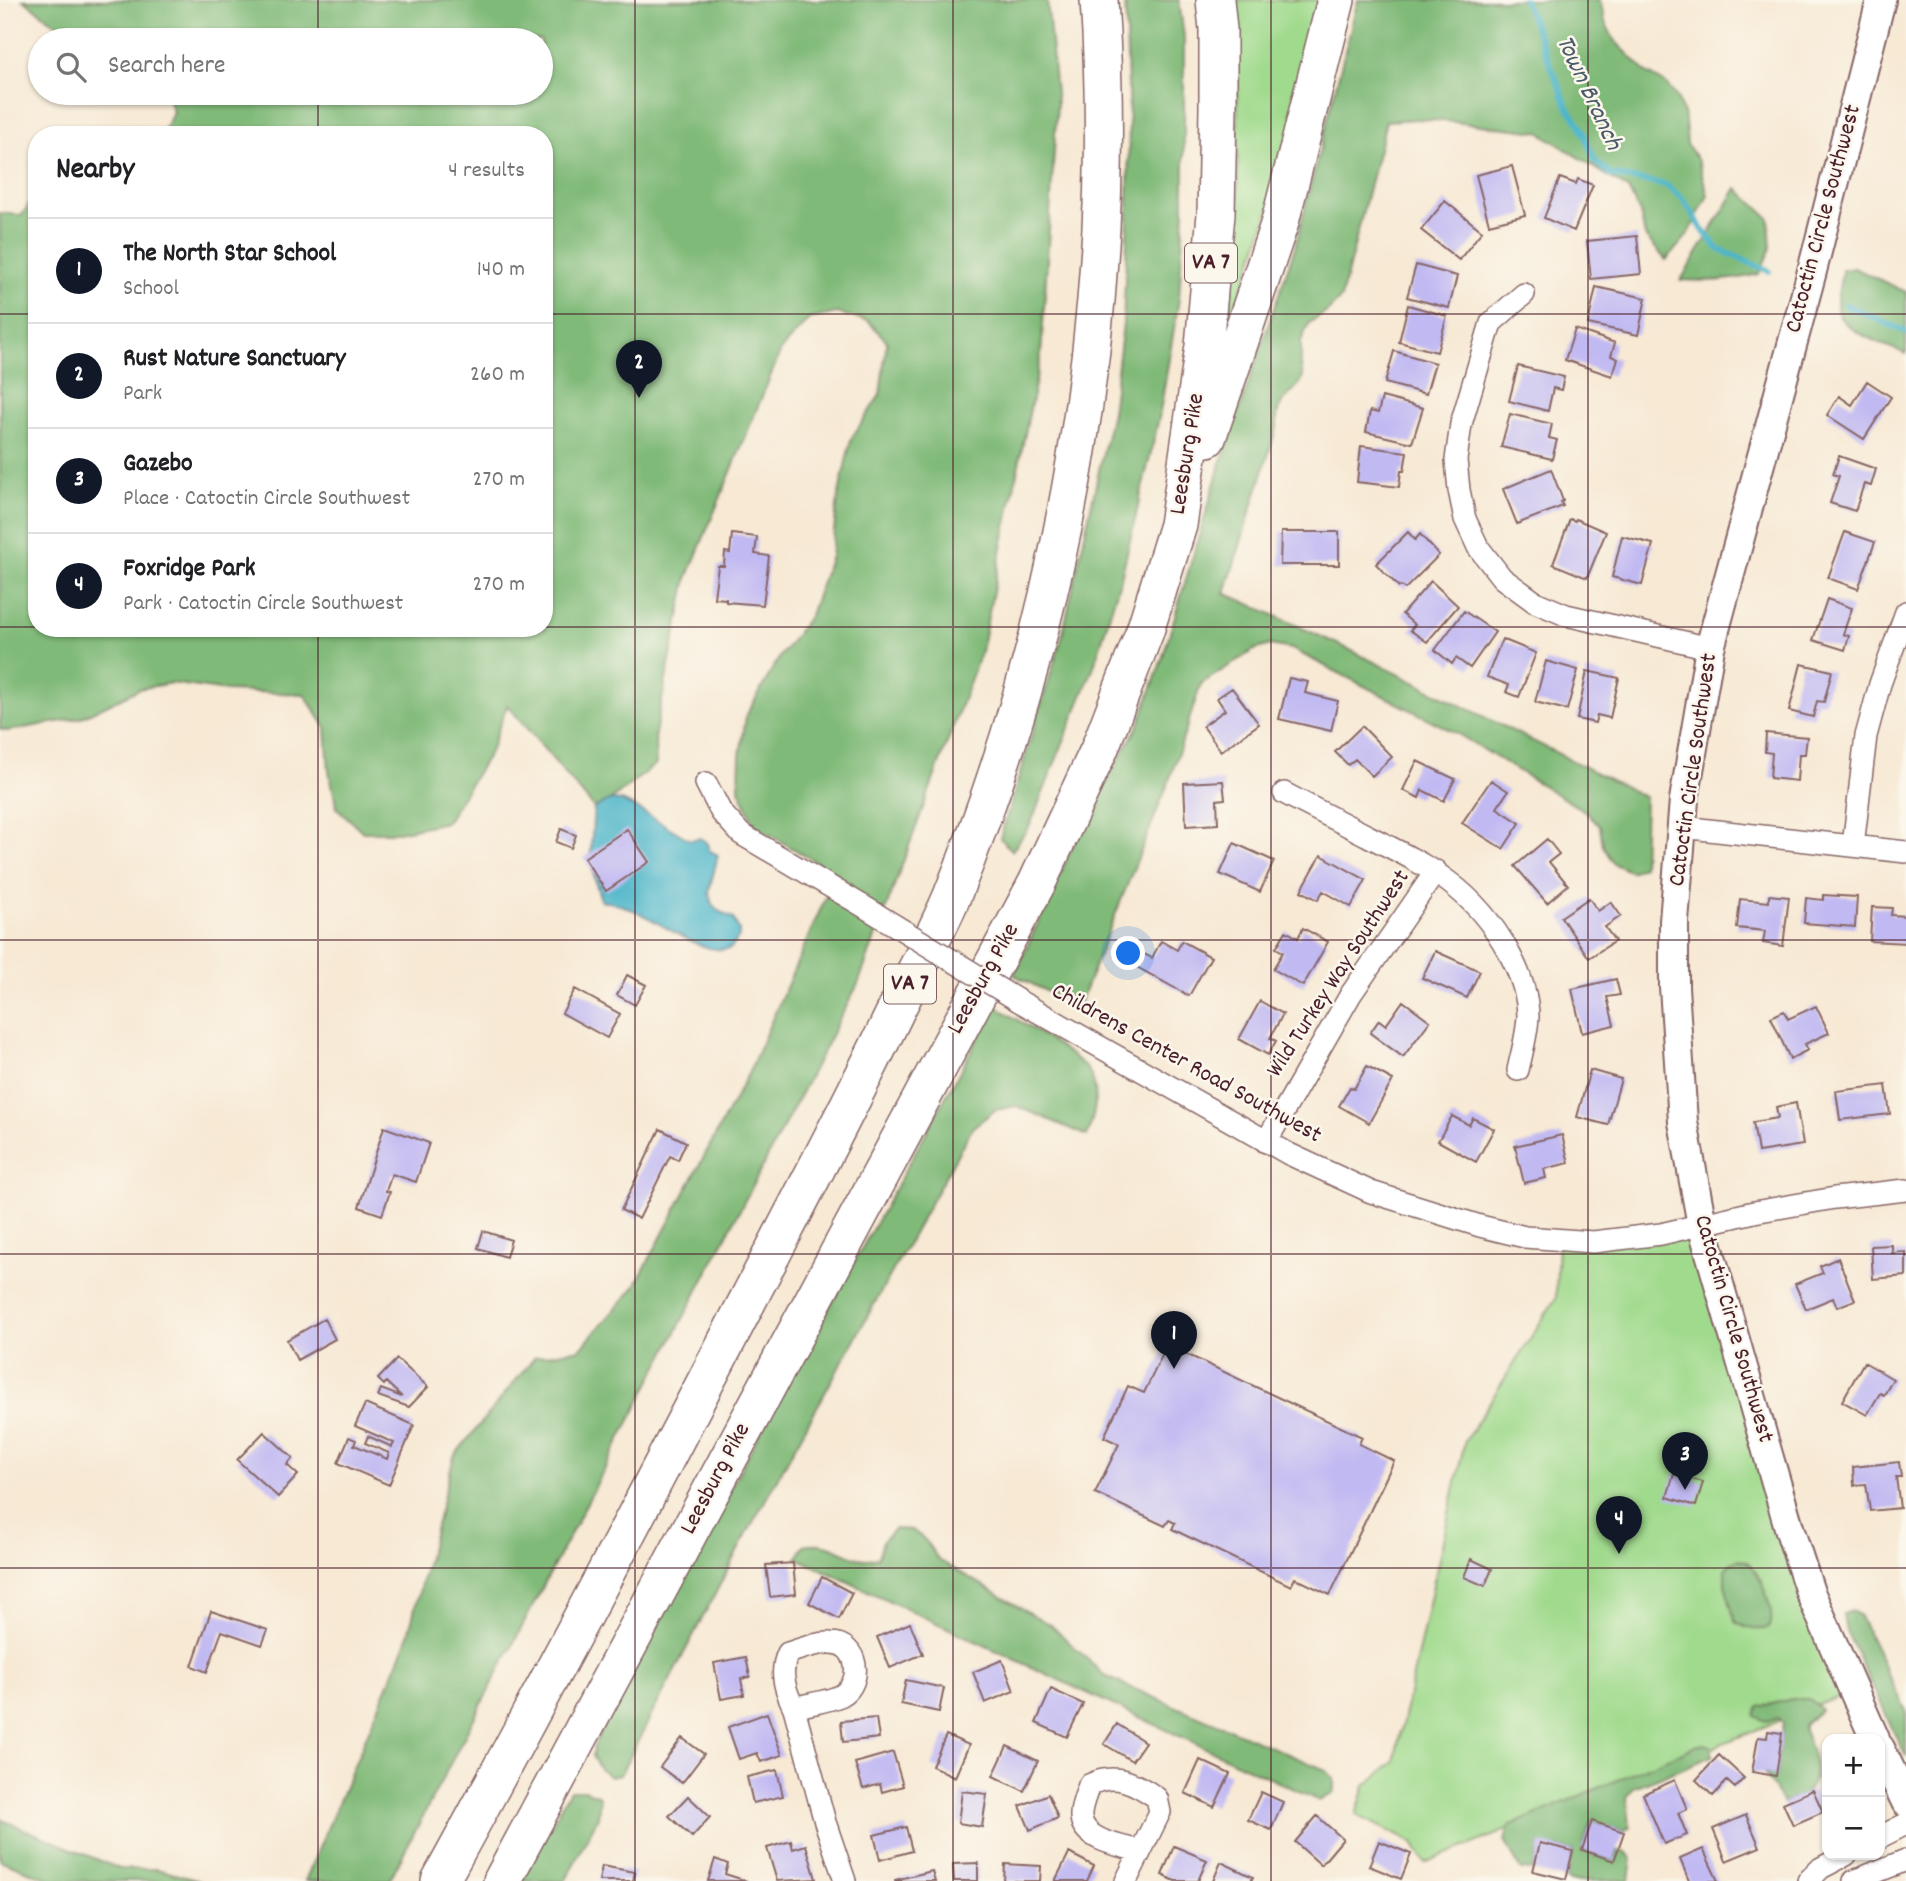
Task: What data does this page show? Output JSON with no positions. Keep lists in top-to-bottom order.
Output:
{
  "streets": {
    "highway": ["VA 7", "Leesburg Pike"],
    "main road": ["Catoctin Circle Southwest"],
    "street": ["Wild Turkey Way Southwest", "Childrens Center Road Southwest"]
  },
  "crossings": [
    ["Catoctin Circle Southwest", "Childrens Center Road Southwest"],
    ["Wild Turkey Way Southwest", "Childrens Center Road Southwest"]
  ],
  "water": ["Town Branch"],
  "page": {
    "search": "Search here",
    "heading": ["Nearby", "4 results"],
    "list": [
      {
        "mark": "1",
        "name": "The North Star School",
        "note": "School",
        "value": "140 m"
      },
      {
        "mark": "2",
        "name": "Rust Nature Sanctuary",
        "note": "Park",
        "value": "260 m"
      },
      {
        "mark": "3",
        "name": "Gazebo",
        "note": "Place · Catoctin Circle Southwest",
        "value": "270 m"
      },
      {
        "mark": "4",
        "name": "Foxridge Park",
        "note": "Park · Catoctin Circle Southwest",
        "value": "270 m"
      }
    ],
    "pins": [
      "2",
      "1",
      "3",
      "4"
    ],
    "map_buttons": ["+", "−"]
  }
}
